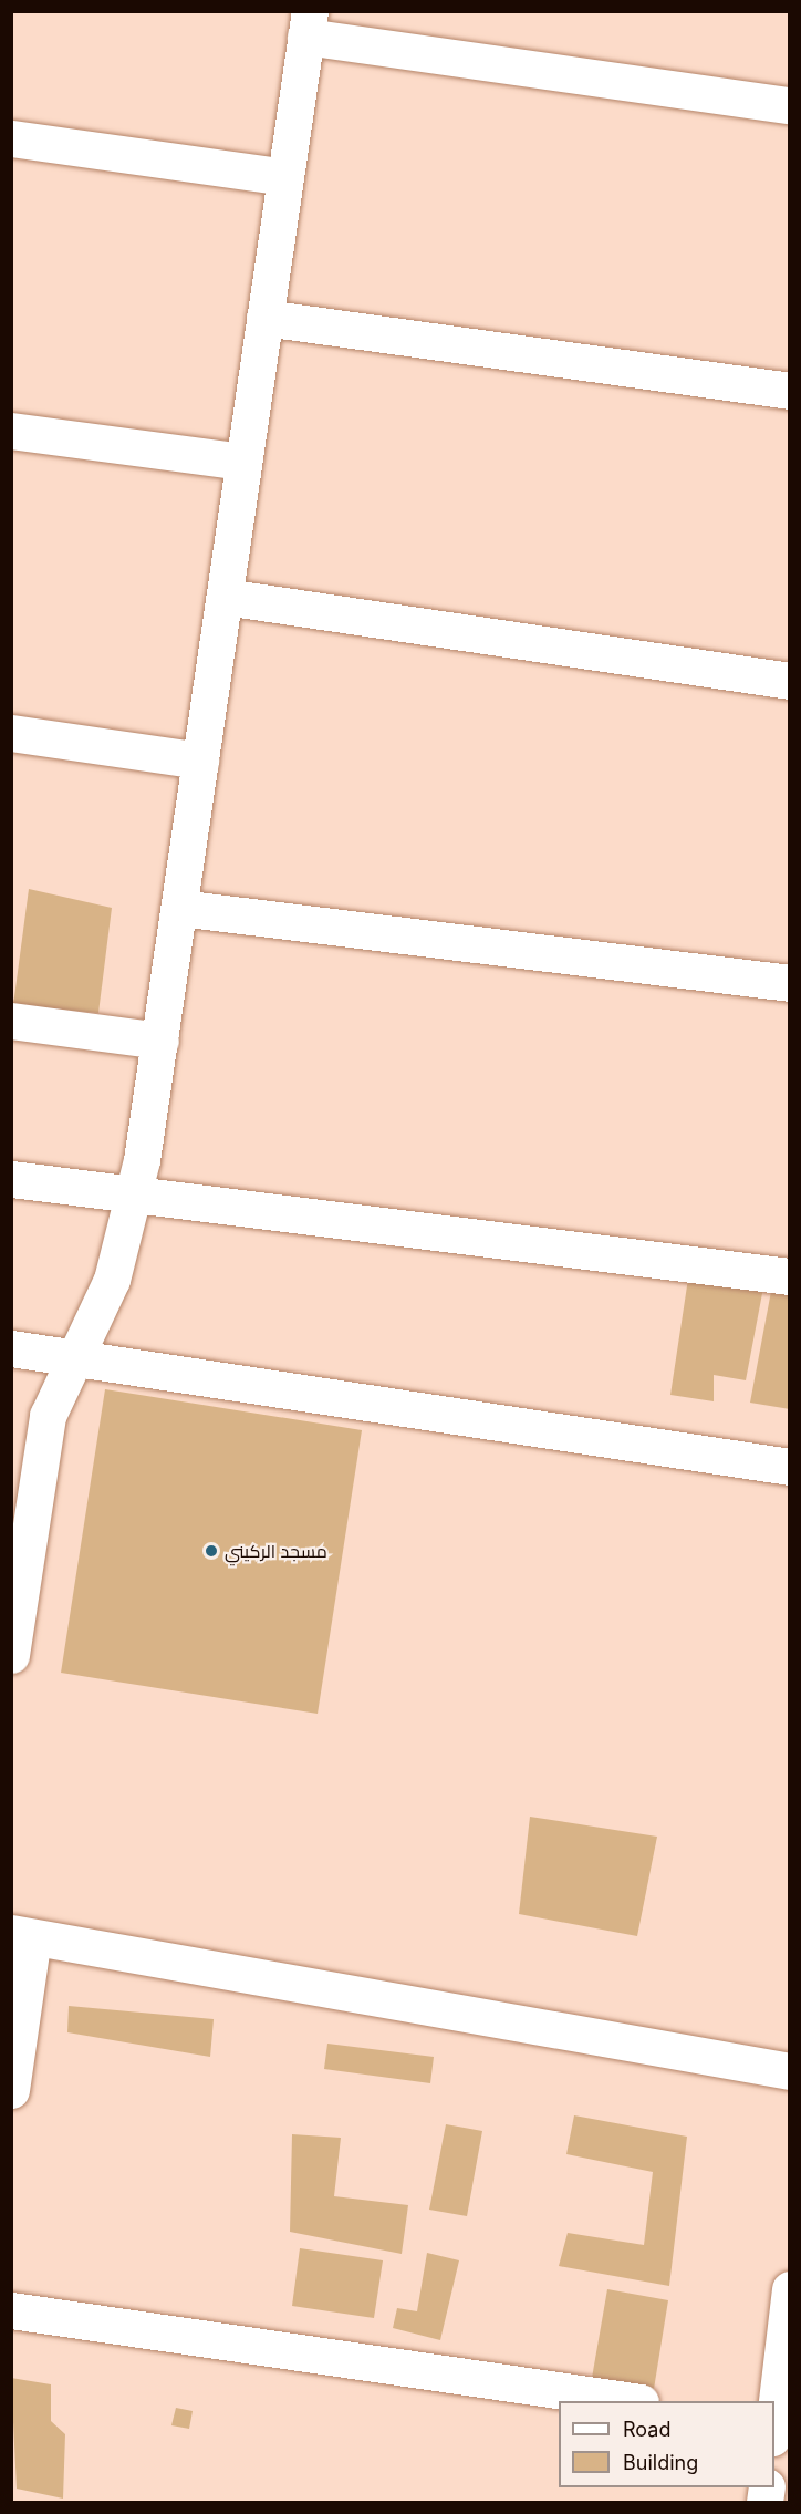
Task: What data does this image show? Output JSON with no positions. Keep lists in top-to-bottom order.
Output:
{
  "places": ["مسجد الركيني"],
  "legend": ["Road", "Building"]
}
